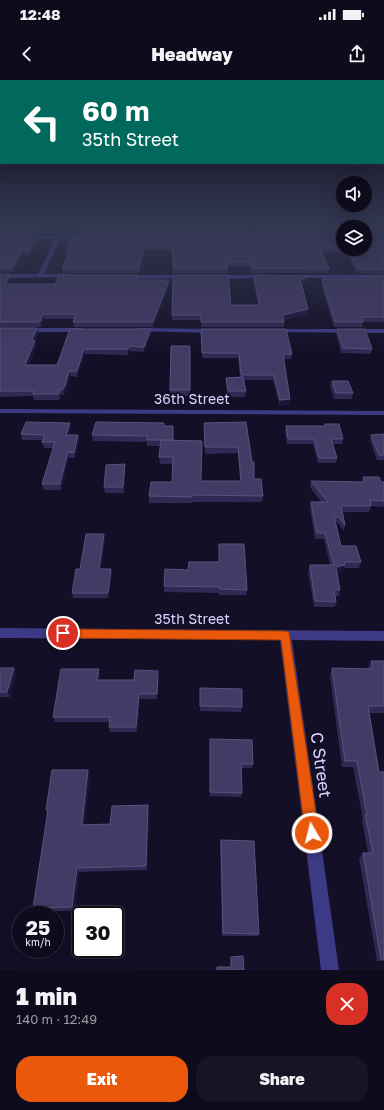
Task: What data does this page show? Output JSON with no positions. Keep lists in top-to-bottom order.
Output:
{
  "streets": {
    "street": ["36th Street", "35th Street", "C Street"]
  },
  "crossings": [
    ["35th Street", "C Street"]
  ],
  "page": {
    "status": "12:48",
    "header": "Headway",
    "turn": ["60 m", "35th Street"],
    "speed": "25 km/h",
    "limit": "30",
    "heading": ["1 min", "140 m · 12:49"],
    "buttons": ["Exit", "Share"]
  }
}
